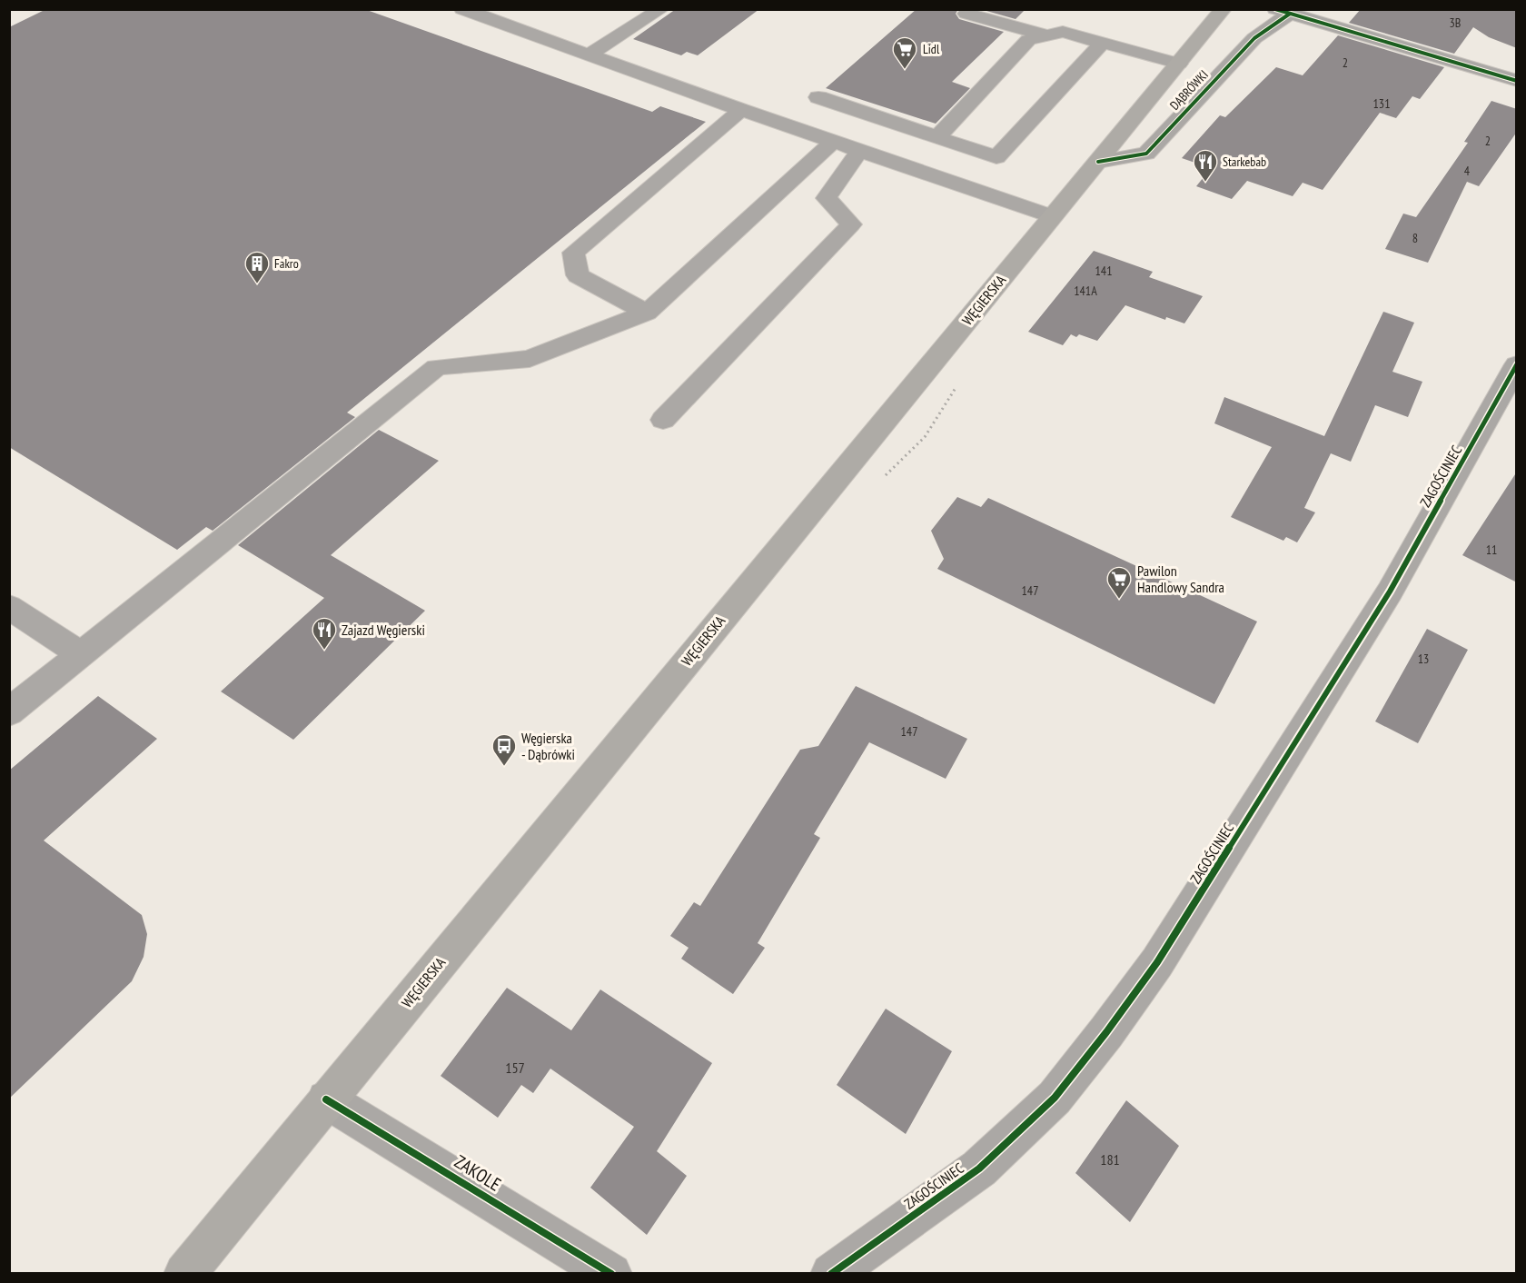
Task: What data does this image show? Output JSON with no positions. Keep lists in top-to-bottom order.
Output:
{
  "streets": {
    "main road": ["WĘGIERSKA"],
    "street": ["DĄBRÓWKI", "ZAGOŚCINIEC", "ZAKOLE"]
  },
  "crossings": [
    ["DĄBRÓWKI", "WĘGIERSKA"],
    ["WĘGIERSKA", "ZAKOLE"]
  ],
  "places": {
    "supermarket": ["Lidl", "Pawilon Handlowy Sandra"],
    "restaurant": ["Starkebab", "Zajazd Węgierski"],
    "building": ["Fakro"],
    "bus stop": ["Węgierska - Dąbrówki"]
  },
  "house_numbers": [
    "3B",
    "2",
    "131",
    "2",
    "4",
    "8",
    "141",
    "141A",
    "11",
    "147",
    "13",
    "147",
    "157",
    "181"
  ]
}
